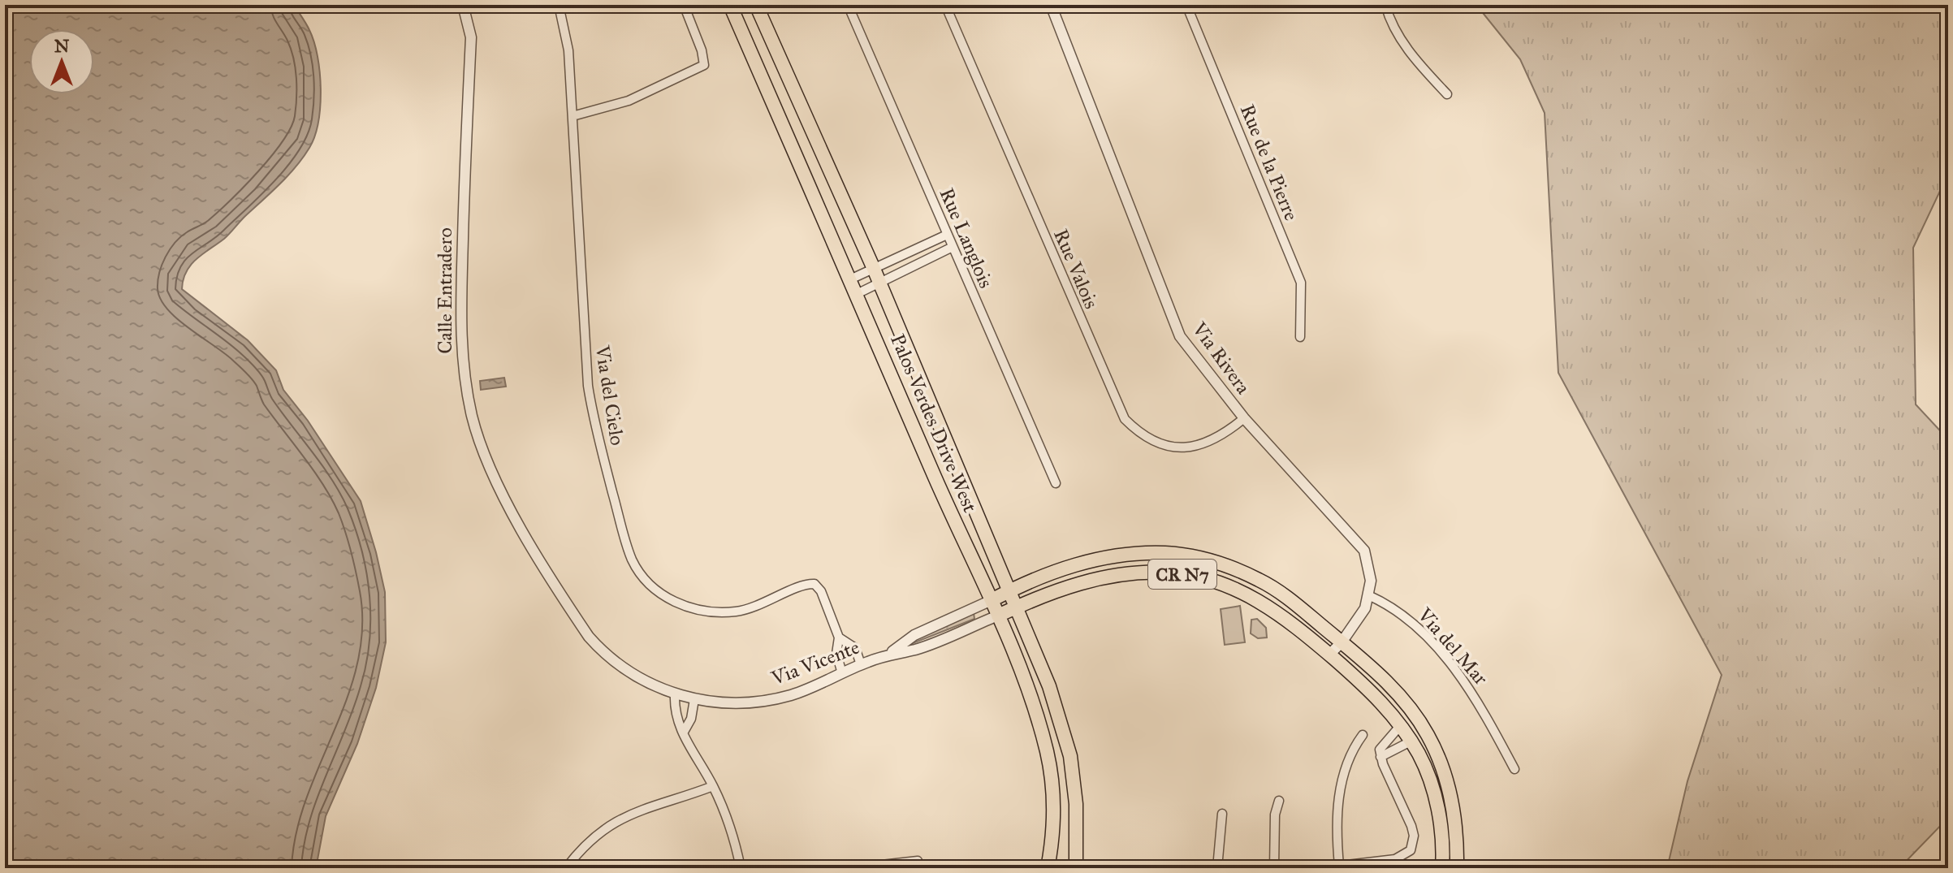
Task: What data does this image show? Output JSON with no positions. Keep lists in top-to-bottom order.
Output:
{
  "streets": {
    "main road": ["Palos Verdes Drive West", "CR N7"],
    "street": [
      "Rue de la Pierre",
      "Rue Langlois",
      "Rue Valois",
      "Calle Entradero",
      "Via Rivera",
      "Via del Cielo",
      "Via del Mar",
      "Via Vicente"
    ]
  },
  "crossings": [
    ["Rue Valois", "Via Rivera"],
    ["Calle Entradero", "Via Vicente"],
    ["Via Rivera", "CR N7"],
    ["Via Rivera", "Via del Mar"],
    ["Via del Cielo", "Via Vicente"],
    ["Palos Verdes Drive West", "CR N7"],
    ["Palos Verdes Drive West", "Via Vicente"],
    ["CR N7", "Via Vicente"]
  ],
  "north": "top"
}
